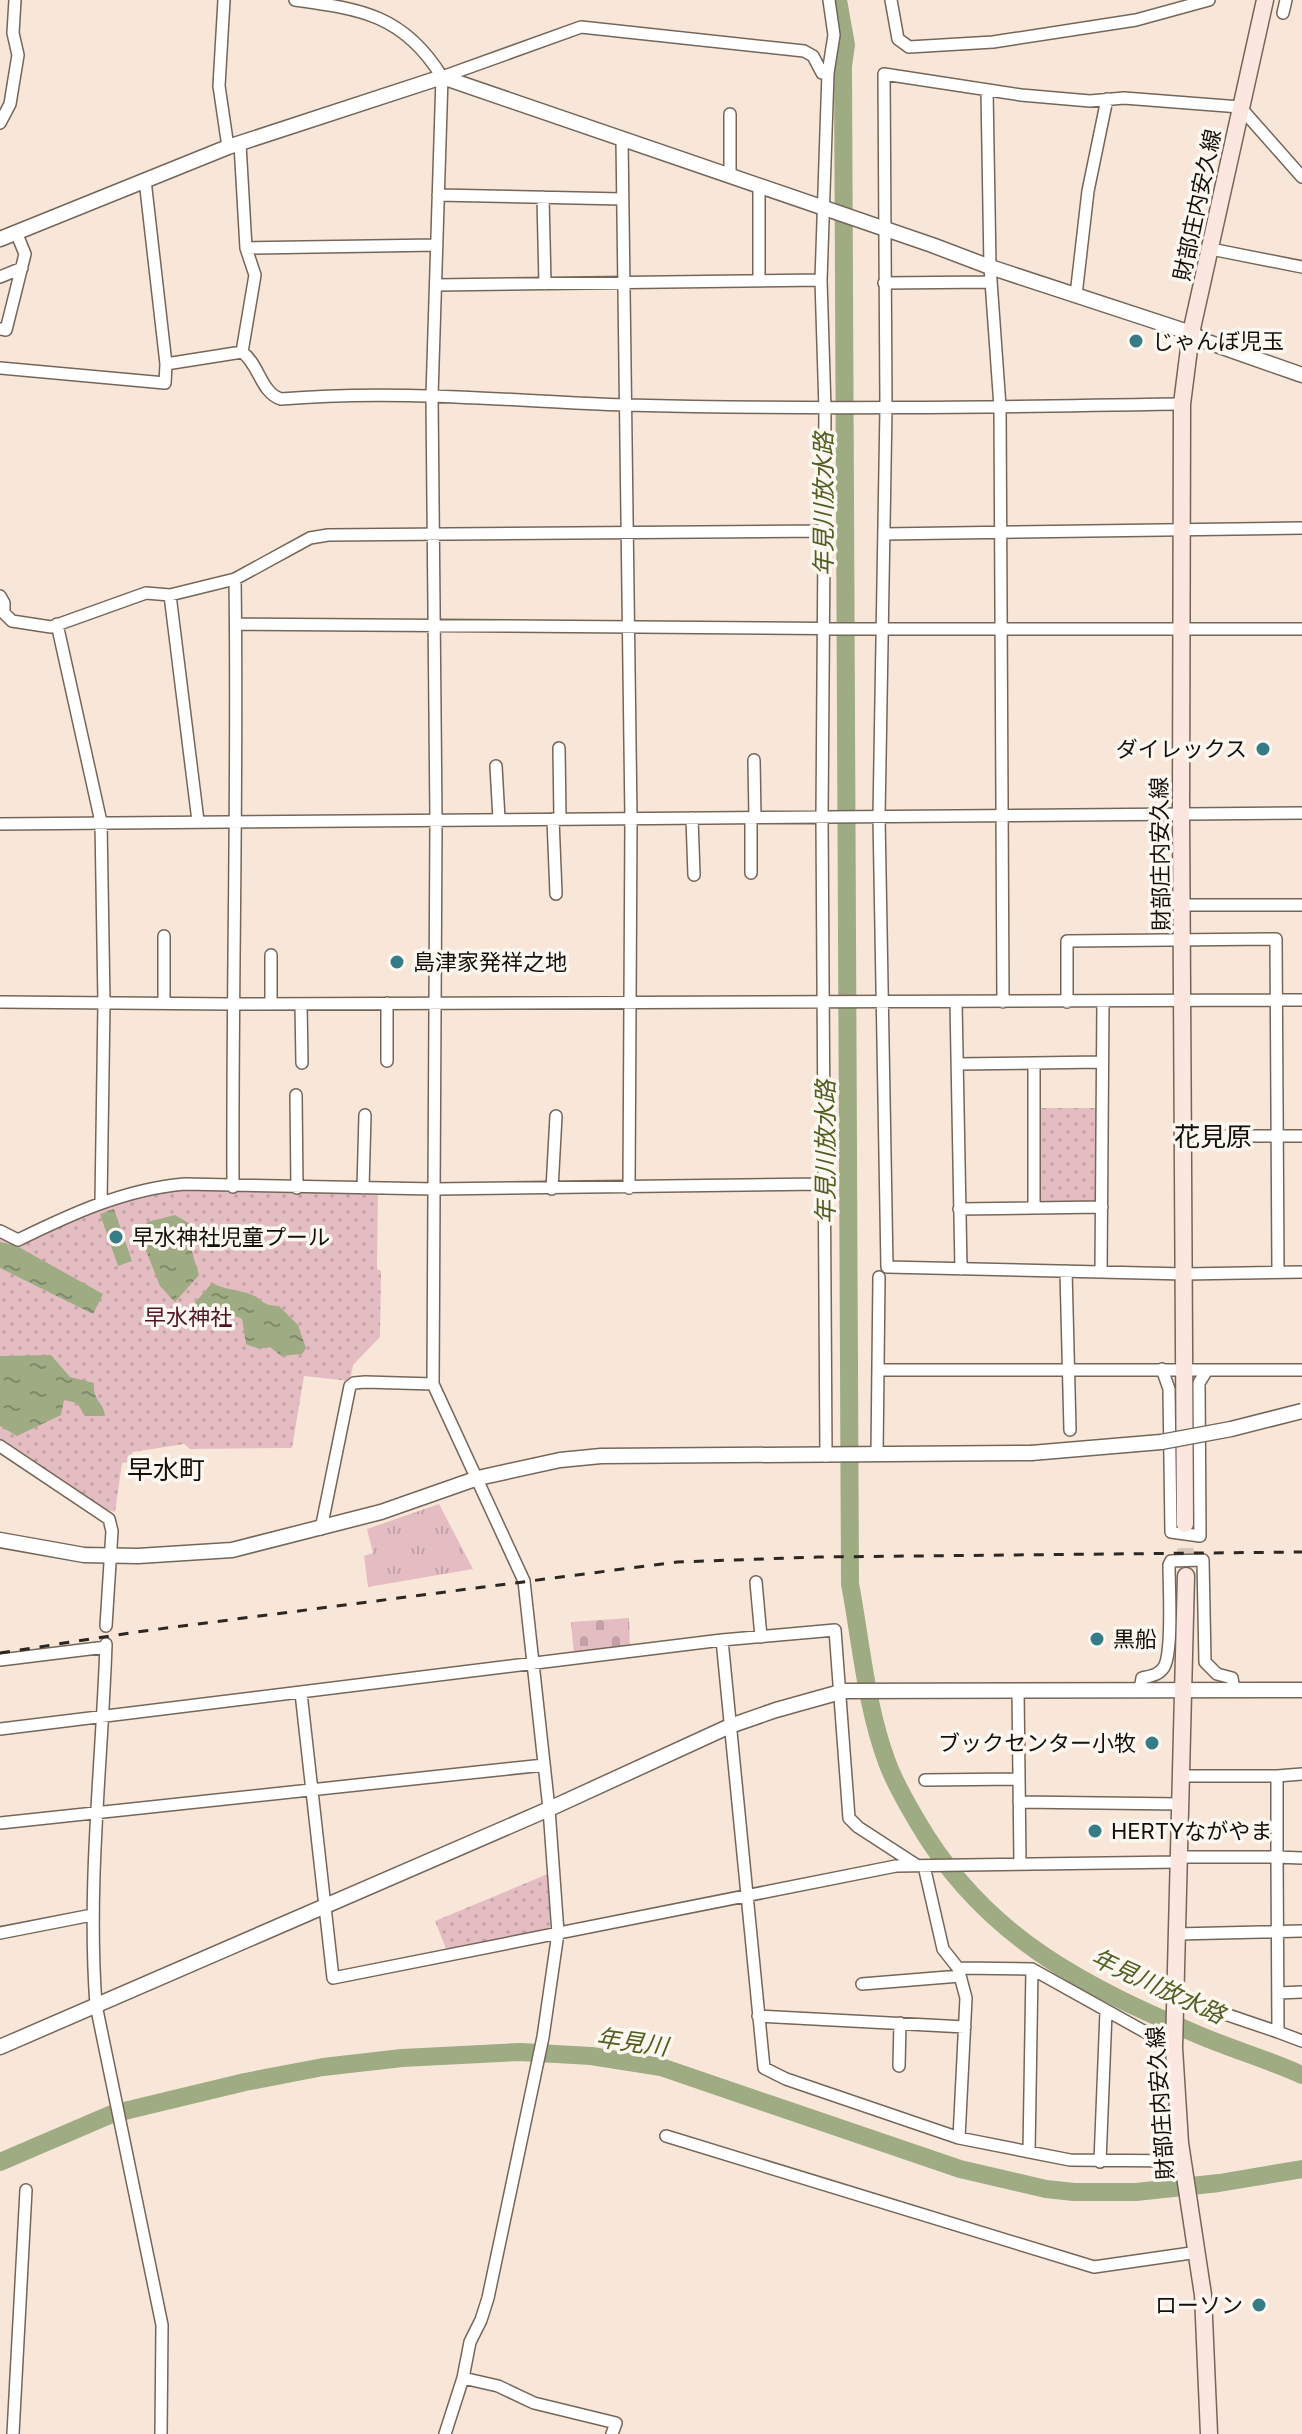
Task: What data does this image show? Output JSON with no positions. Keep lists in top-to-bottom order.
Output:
{
  "streets": {
    "main road": ["財部庄内安久線"]
  },
  "districts": ["花見原", "早水町"],
  "water": ["年見川放水路", "年見川"],
  "parks": ["早水神社"],
  "places": [
    "じゃんぼ児玉",
    "ダイレックス",
    "島津家発祥之地",
    "早水神社児童プール",
    "黒船",
    "ブックセンター小牧",
    "HERTYながやま",
    "ローソン"
  ]
}
